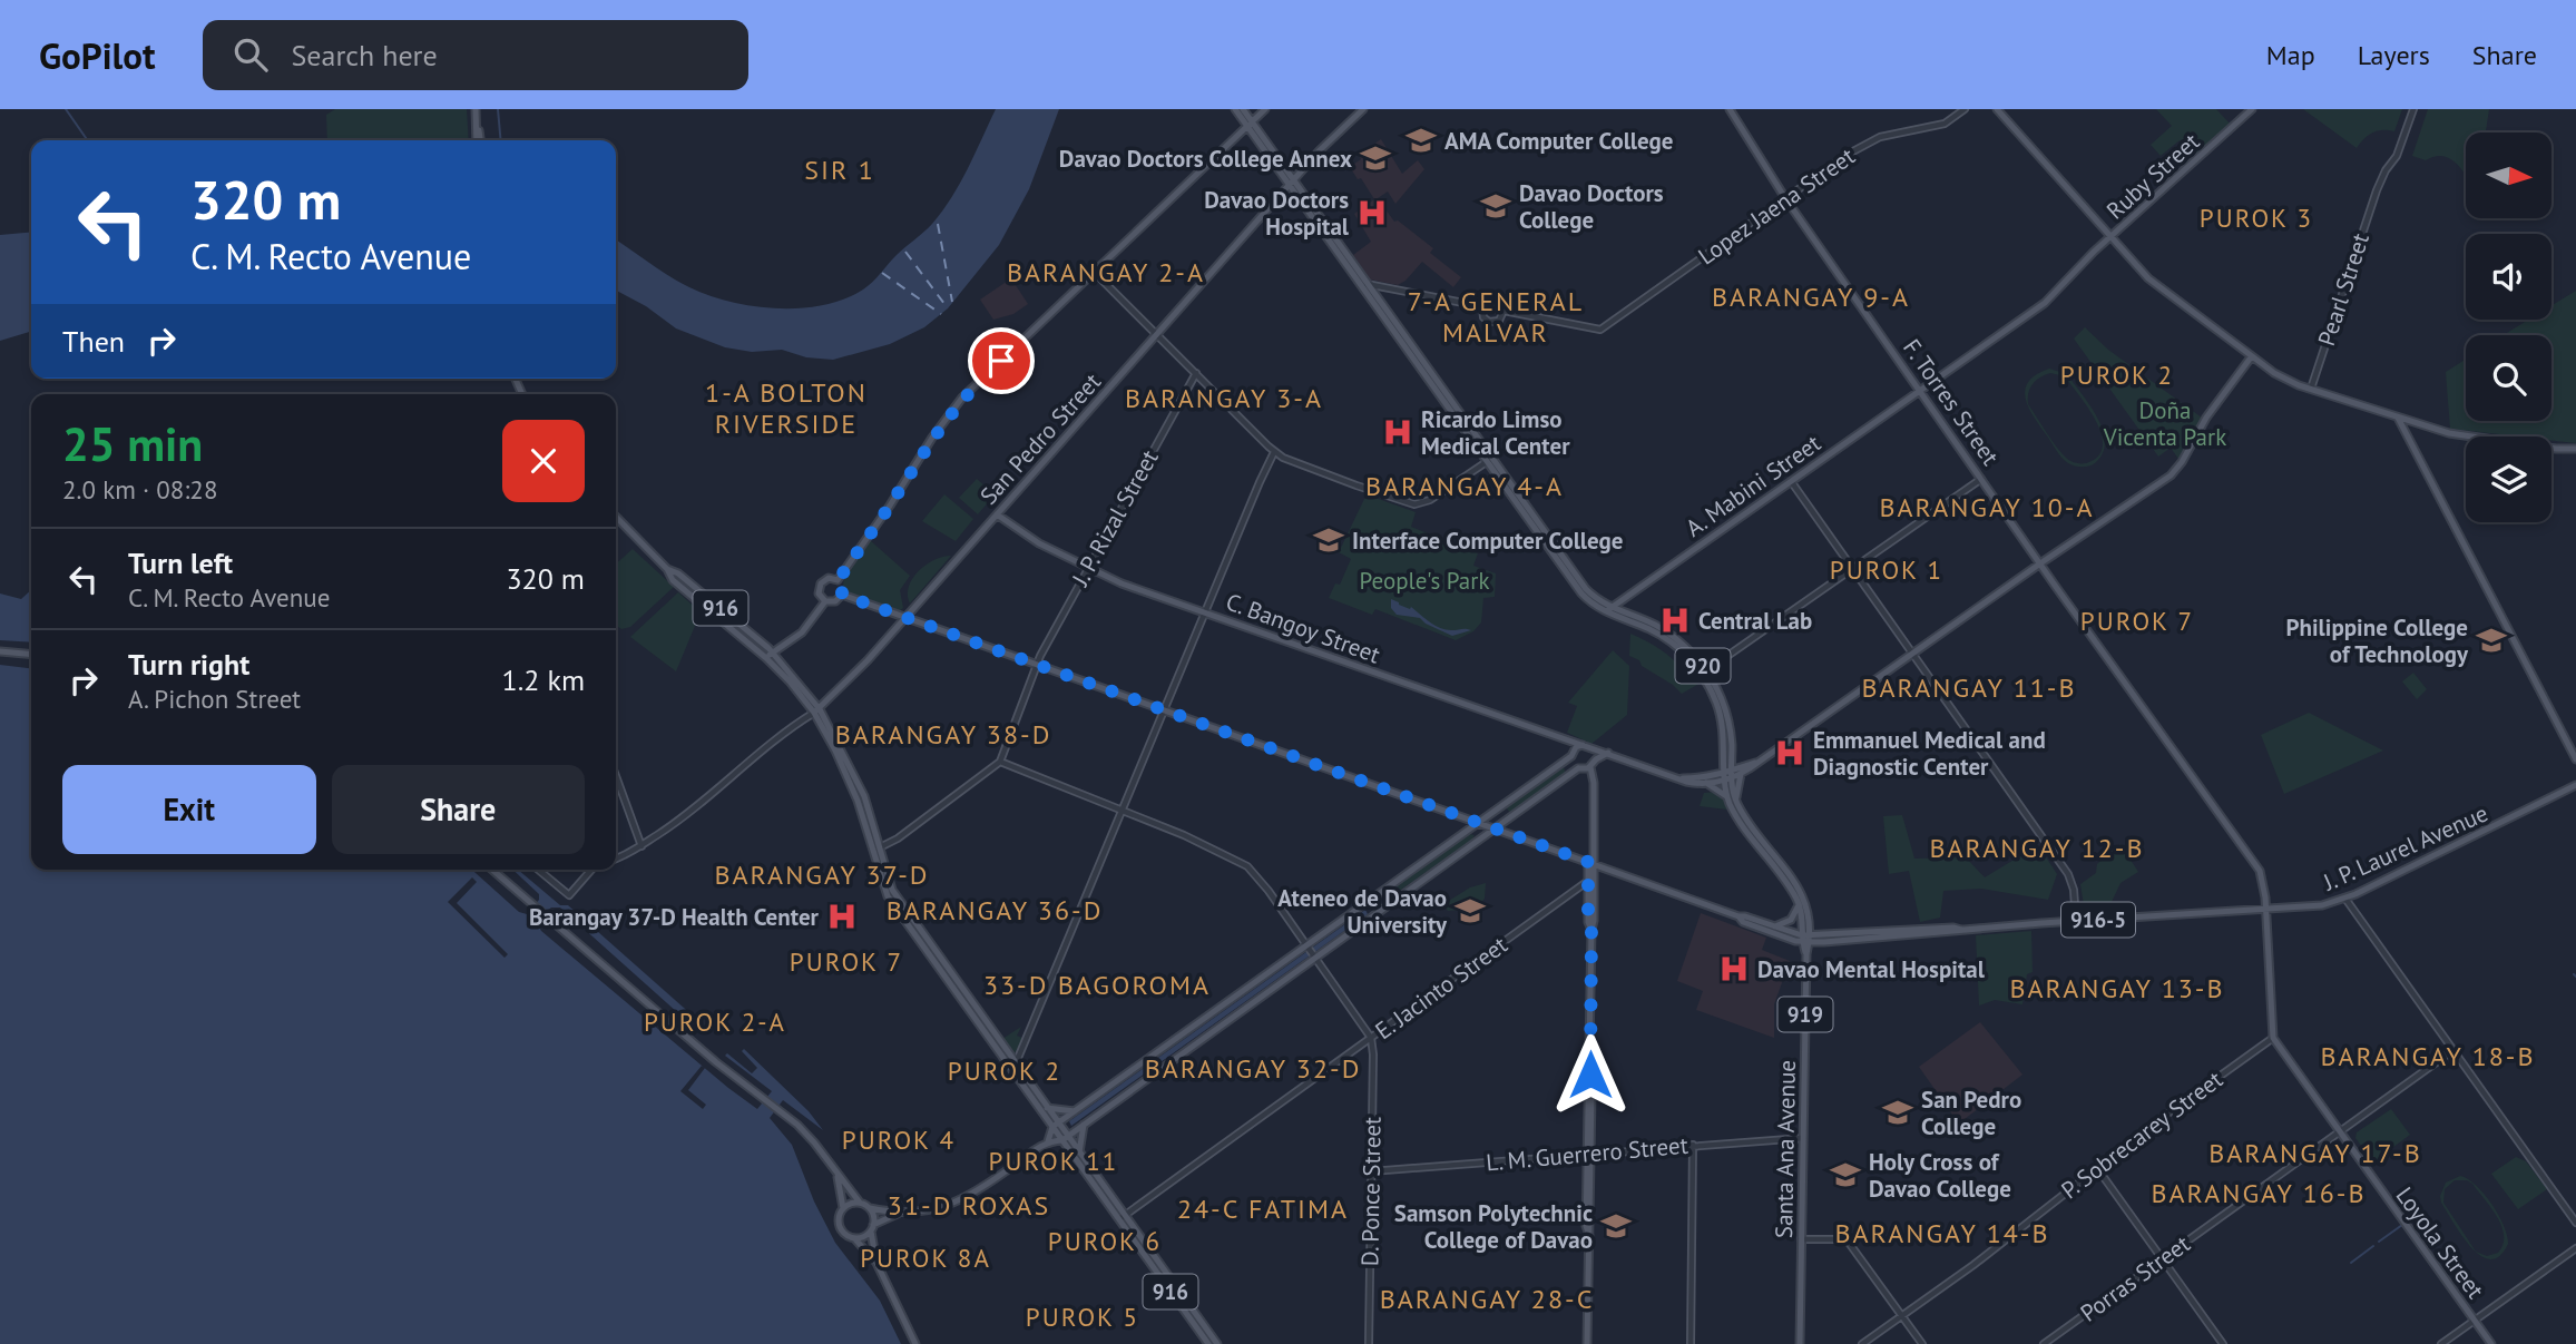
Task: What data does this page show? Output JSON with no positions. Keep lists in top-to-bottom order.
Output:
{
  "streets": {
    "main road": [
      "Ruby Street",
      "F. Torres Street",
      "San Pedro Street",
      "A. Mabini Street",
      "916",
      "C. Bangoy Street",
      "920",
      "J. P. Laurel Avenue",
      "916-5",
      "919",
      "Santa Ana Avenue",
      "Loyola Street"
    ],
    "street": [
      "Lopez Jaena Street",
      "Pearl Street",
      "J. P. Rizal Street",
      "E. Jacinto Street",
      "P. Sobrecarey Street",
      "L. M. Guerrero Street",
      "D. Ponce Street",
      "Porras Street"
    ]
  },
  "crossings": [
    ["Ruby Street", "F. Torres Street"],
    ["Ruby Street", "A. Mabini Street"],
    ["Lopez Jaena Street", "F. Torres Street"],
    ["F. Torres Street", "A. Mabini Street"],
    ["F. Torres Street", "J. P. Laurel Avenue"],
    ["San Pedro Street", "916"],
    ["San Pedro Street", "C. Bangoy Street"],
    ["San Pedro Street", "920"],
    ["San Pedro Street", "916-5"],
    ["A. Mabini Street", "920"],
    ["J. P. Rizal Street", "C. Bangoy Street"],
    ["J. P. Rizal Street", "916-5"],
    ["916", "E. Jacinto Street"],
    ["C. Bangoy Street", "920"],
    ["920", "J. P. Laurel Avenue"],
    ["920", "Santa Ana Avenue"],
    ["J. P. Laurel Avenue", "916-5"],
    ["J. P. Laurel Avenue", "Santa Ana Avenue"],
    ["E. Jacinto Street", "D. Ponce Street"],
    ["P. Sobrecarey Street", "Loyola Street"],
    ["Santa Ana Avenue", "L. M. Guerrero Street"],
    ["L. M. Guerrero Street", "D. Ponce Street"],
    ["Loyola Street", "Porras Street"]
  ],
  "districts": [
    "SIR 1",
    "PUROK 3",
    "BARANGAY 2-A",
    "BARANGAY 9-A",
    "7-A GENERAL MALVAR",
    "PUROK 2",
    "1-A BOLTON RIVERSIDE",
    "BARANGAY 3-A",
    "BARANGAY 4-A",
    "BARANGAY 10-A",
    "PUROK 1",
    "PUROK 7",
    "BARANGAY 11-B",
    "BARANGAY 38-D",
    "BARANGAY 12-B",
    "BARANGAY 37-D",
    "BARANGAY 36-D",
    "PUROK 7",
    "33-D BAGOROMA",
    "BARANGAY 13-B",
    "PUROK 2-A",
    "BARANGAY 18-B",
    "BARANGAY 32-D",
    "PUROK 2",
    "PUROK 4",
    "BARANGAY 17-B",
    "PUROK 11",
    "BARANGAY 16-B",
    "31-D ROXAS",
    "24-C FATIMA",
    "BARANGAY 14-B",
    "PUROK 6",
    "PUROK 8A",
    "BARANGAY 28-C",
    "PUROK 5"
  ],
  "parks": ["Doña Vicenta Park", "People's Park"],
  "places": {
    "school or university": [
      "AMA Computer College",
      "Davao Doctors College Annex",
      "Davao Doctors College",
      "Interface Computer College",
      "Philippine College of Technology",
      "Ateneo de Davao University",
      "San Pedro College",
      "Holy Cross of Davao College",
      "Samson Polytechnic College of Davao"
    ],
    "hospital": [
      "Davao Doctors Hospital",
      "Ricardo Limso Medical Center",
      "Central Lab",
      "Emmanuel Medical and Diagnostic Center",
      "Barangay 37-D Health Center",
      "Davao Mental Hospital"
    ]
  },
  "north": "right",
  "page": {
    "header": "GoPilot",
    "search": "Search here",
    "nav": ["Map", "Layers", "Share"],
    "turn": ["320 m", "C. M. Recto Avenue"],
    "then": "Then",
    "heading": ["25 min", "2.0 km · 08:28"],
    "list": [
      {
        "name": "Turn left",
        "note": "C. M. Recto Avenue",
        "value": "320 m"
      },
      {
        "name": "Turn right",
        "note": "A. Pichon Street",
        "value": "1.2 km"
      }
    ],
    "buttons": ["Exit", "Share"]
  }
}
